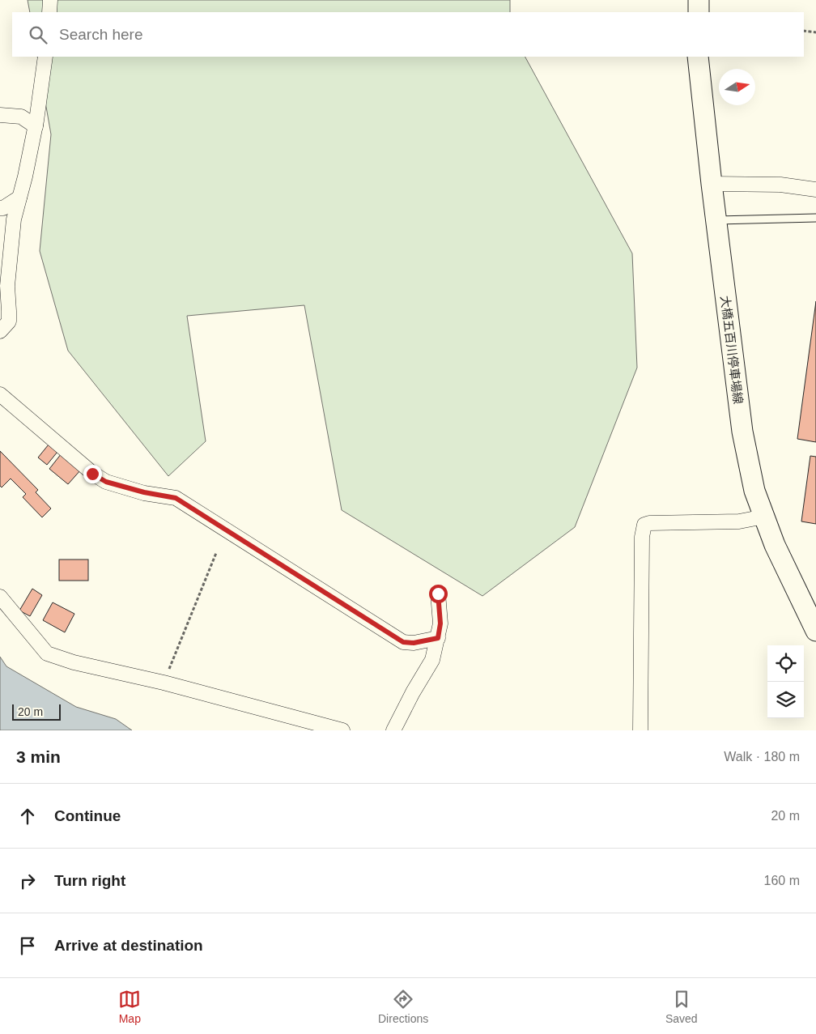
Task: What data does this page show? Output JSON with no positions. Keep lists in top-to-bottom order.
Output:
{
  "streets": {
    "main road": ["大橋五百川停車場線"]
  },
  "scale_bar": "20 m",
  "north": "right",
  "page": {
    "search": "Search here",
    "scale": "20 m",
    "heading": ["3 min", "Walk · 180 m"],
    "list": [
      ["Continue", "20 m"],
      ["Turn right", "160 m"],
      "Arrive at destination"
    ],
    "nav": ["Map", "Directions", "Saved"]
  }
}
